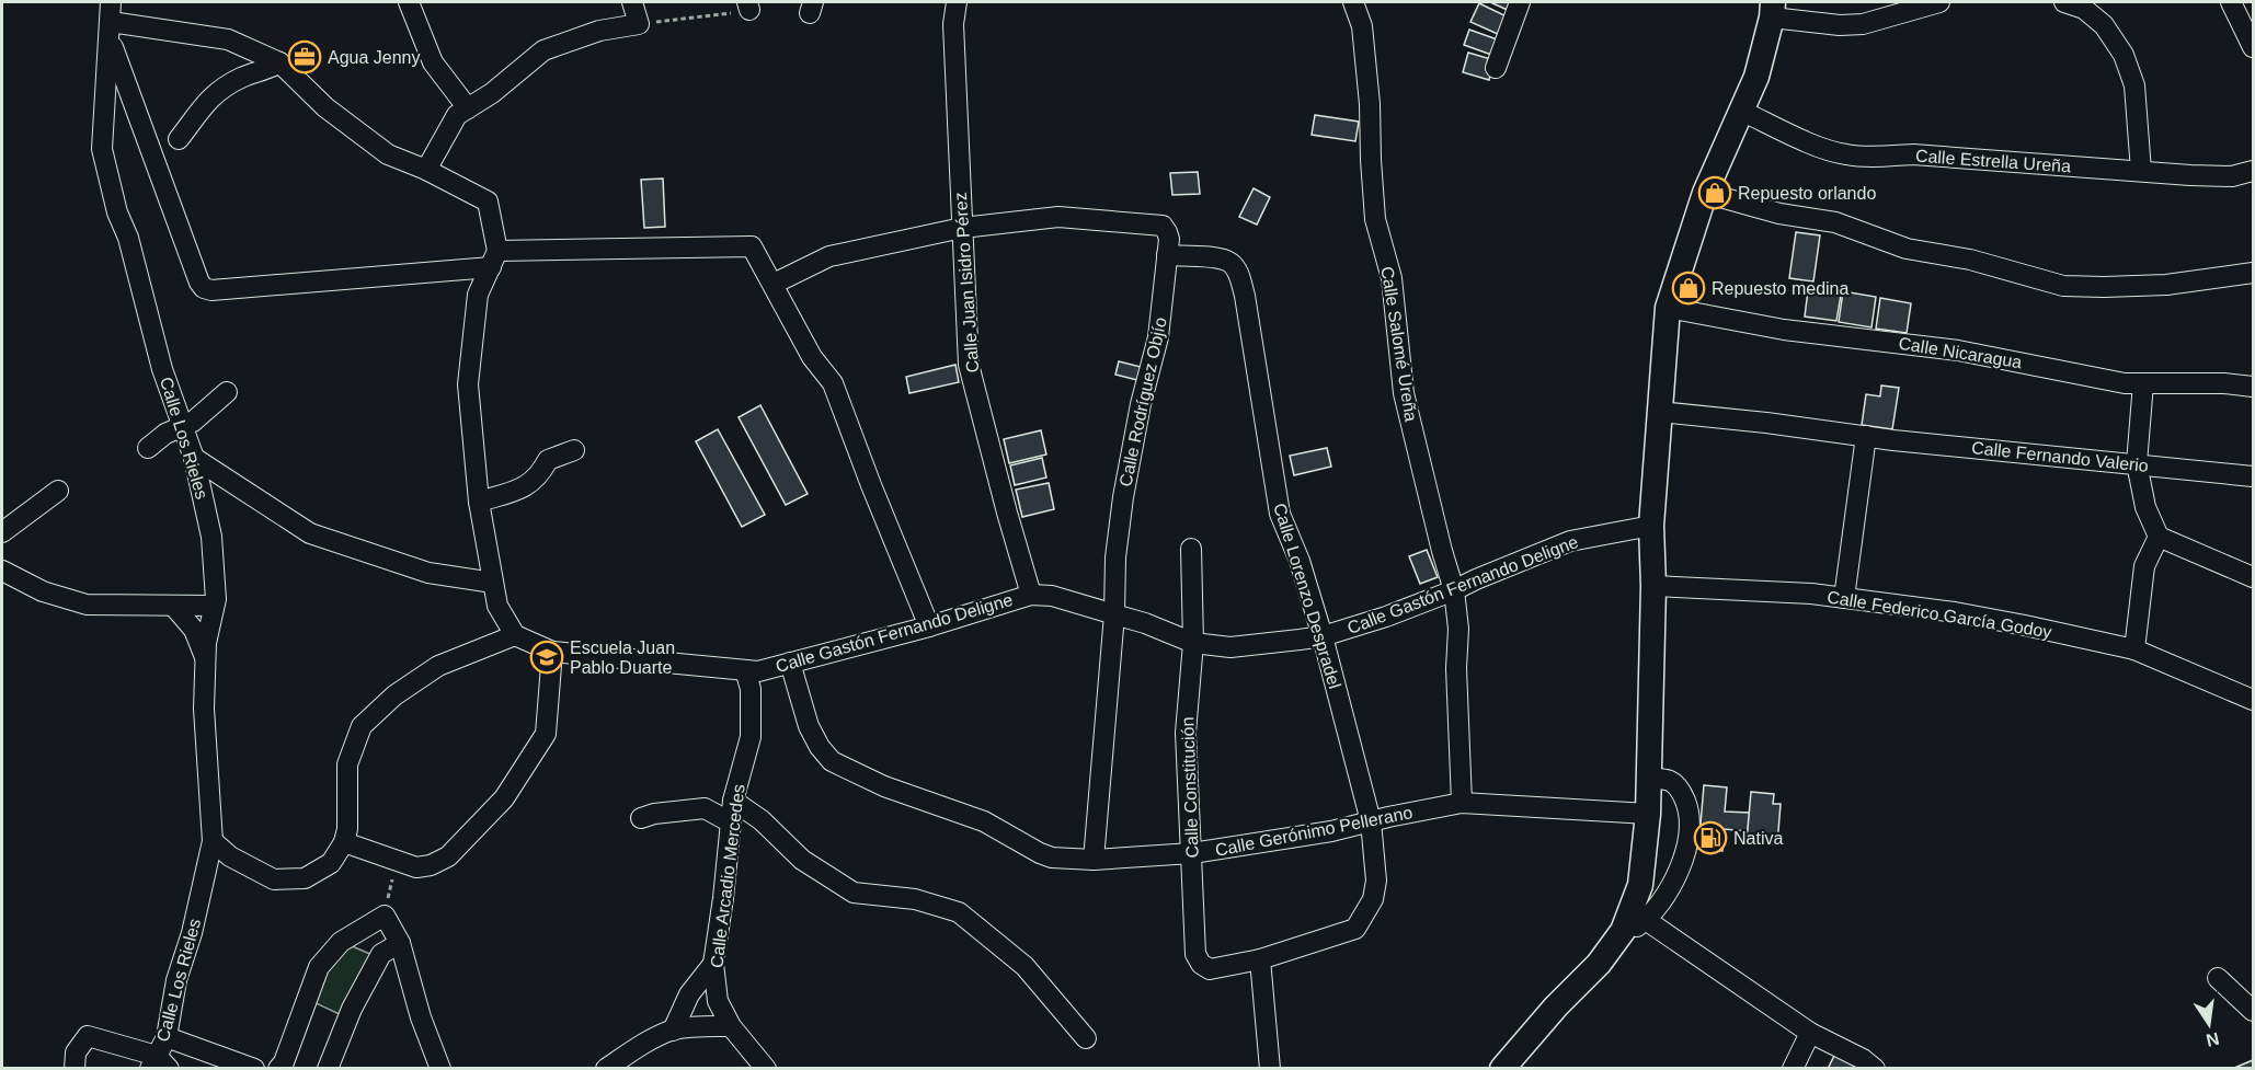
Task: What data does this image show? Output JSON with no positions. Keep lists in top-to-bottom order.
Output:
{
  "streets": {
    "street": [
      "Calle Estrella Ureña",
      "Calle Juan Isidro Pérez",
      "Calle Salomé Ureña",
      "Calle Nicaragua",
      "Calle Rodríguez Objío",
      "Calle Los Rieles",
      "Calle Fernando Valerio",
      "Calle Gastón Fernando Deligne",
      "Calle Lorenzo Despradel",
      "Calle Federico García Godoy",
      "Calle Constitución",
      "Calle Gerónimo Pellerano",
      "Calle Arcadio Mercedes"
    ]
  },
  "crossings": [
    ["Calle Juan Isidro Pérez", "Calle Rodríguez Objío"],
    ["Calle Juan Isidro Pérez", "Calle Gastón Fernando Deligne"],
    ["Calle Salomé Ureña", "Calle Gastón Fernando Deligne"],
    ["Calle Salomé Ureña", "Calle Gerónimo Pellerano"],
    ["Calle Rodríguez Objío", "Calle Gastón Fernando Deligne"],
    ["Calle Rodríguez Objío", "Calle Lorenzo Despradel"],
    ["Calle Rodríguez Objío", "Calle Gerónimo Pellerano"],
    ["Calle Gastón Fernando Deligne", "Calle Lorenzo Despradel"],
    ["Calle Gastón Fernando Deligne", "Calle Constitución"],
    ["Calle Gastón Fernando Deligne", "Calle Gerónimo Pellerano"],
    ["Calle Gastón Fernando Deligne", "Calle Arcadio Mercedes"],
    ["Calle Lorenzo Despradel", "Calle Constitución"],
    ["Calle Lorenzo Despradel", "Calle Gerónimo Pellerano"],
    ["Calle Constitución", "Calle Gerónimo Pellerano"]
  ],
  "places": {
    "office": ["Agua Jenny"],
    "shop": ["Repuesto orlando", "Repuesto medina"],
    "school or university": ["Escuela Juan Pablo Duarte"],
    "fuel station": ["Nativa"]
  },
  "north": "bottom"
}
